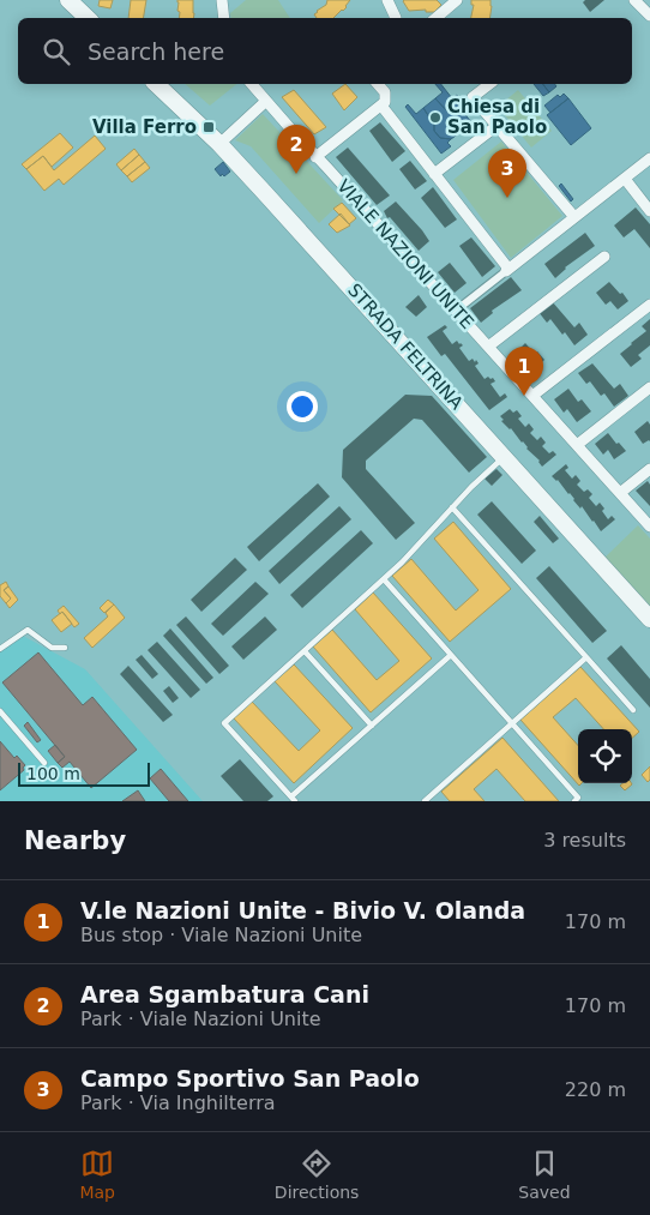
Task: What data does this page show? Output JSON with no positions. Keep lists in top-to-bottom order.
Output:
{
  "streets": {
    "main road": ["STRADA FELTRINA"],
    "street": ["VIALE NAZIONI UNITE"]
  },
  "places": {
    "other": ["Chiesa di San Paolo"],
    "transit": ["Villa Ferro"]
  },
  "scale_bar": "100 m",
  "page": {
    "search": "Search here",
    "pins": ["2", "3", "1"],
    "scale": "100 m",
    "heading": ["Nearby", "3 results"],
    "list": [
      {
        "mark": "1",
        "name": "V.le Nazioni Unite - Bivio V. Olanda",
        "note": "Bus stop · Viale Nazioni Unite",
        "value": "170 m"
      },
      {
        "mark": "2",
        "name": "Area Sgambatura Cani",
        "note": "Park · Viale Nazioni Unite",
        "value": "170 m"
      },
      {
        "mark": "3",
        "name": "Campo Sportivo San Paolo",
        "note": "Park · Via Inghilterra",
        "value": "220 m"
      }
    ],
    "nav": ["Map", "Directions", "Saved"]
  }
}
